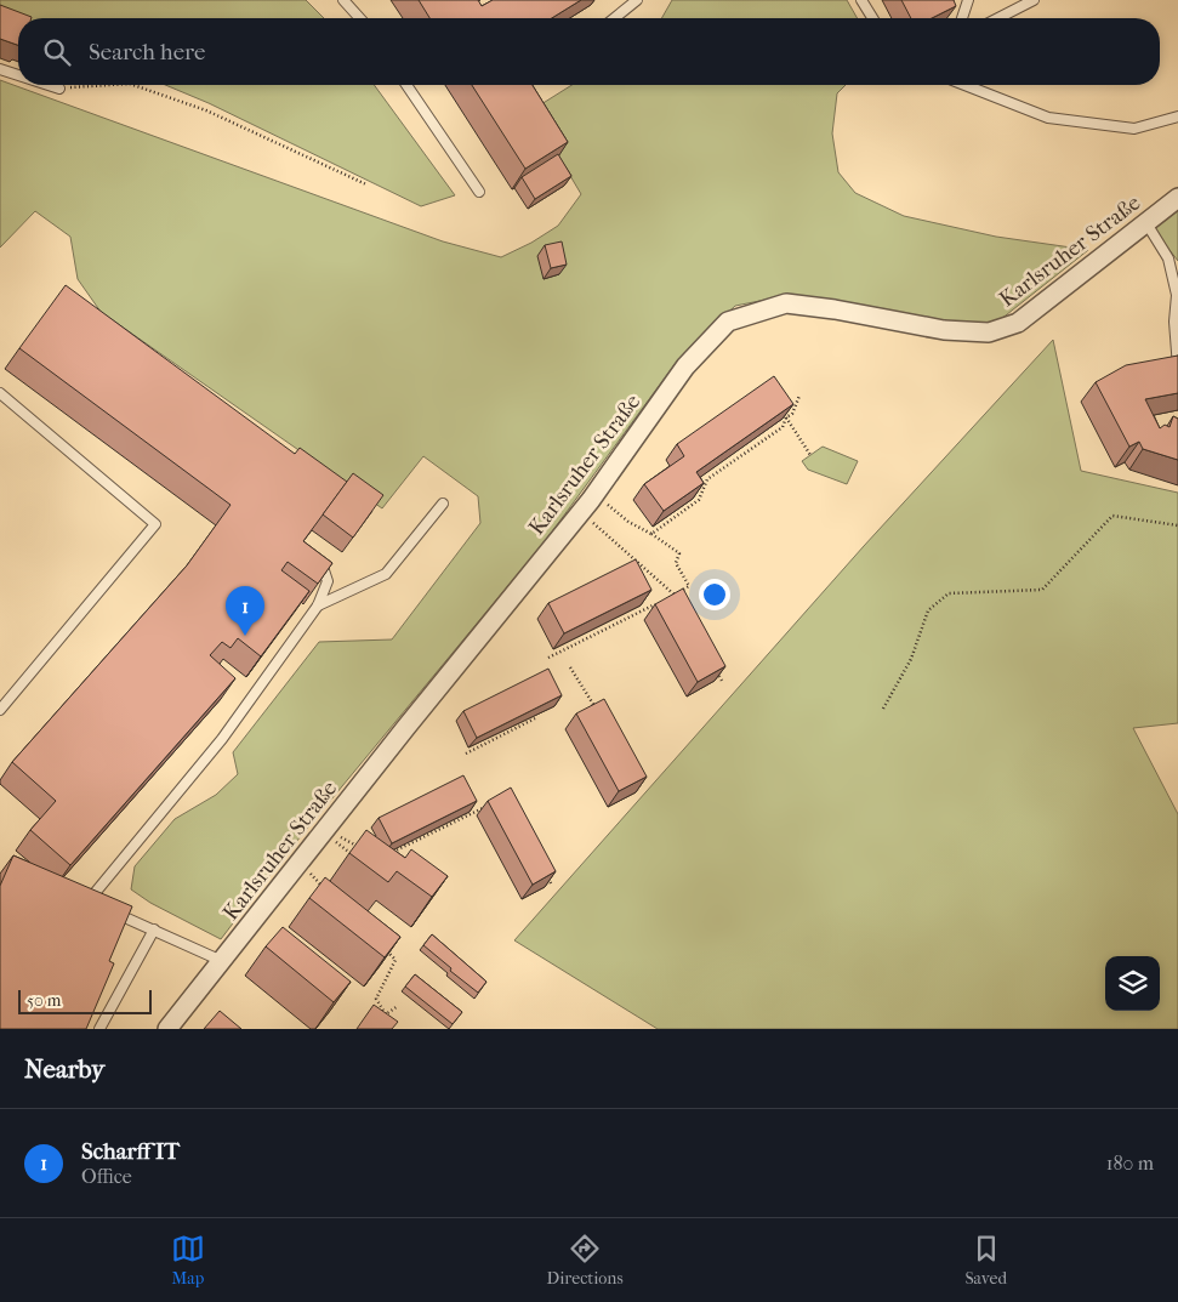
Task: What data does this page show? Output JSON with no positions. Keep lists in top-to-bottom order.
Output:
{
  "streets": {
    "street": ["Karlsruher Straße"]
  },
  "scale_bar": "50 m",
  "page": {
    "search": "Search here",
    "pins": "1",
    "scale": "50 m",
    "heading": "Nearby",
    "list": [
      {
        "mark": "1",
        "name": "Scharff IT",
        "note": "Office",
        "value": "180 m"
      }
    ],
    "nav": ["Map", "Directions", "Saved"]
  }
}
